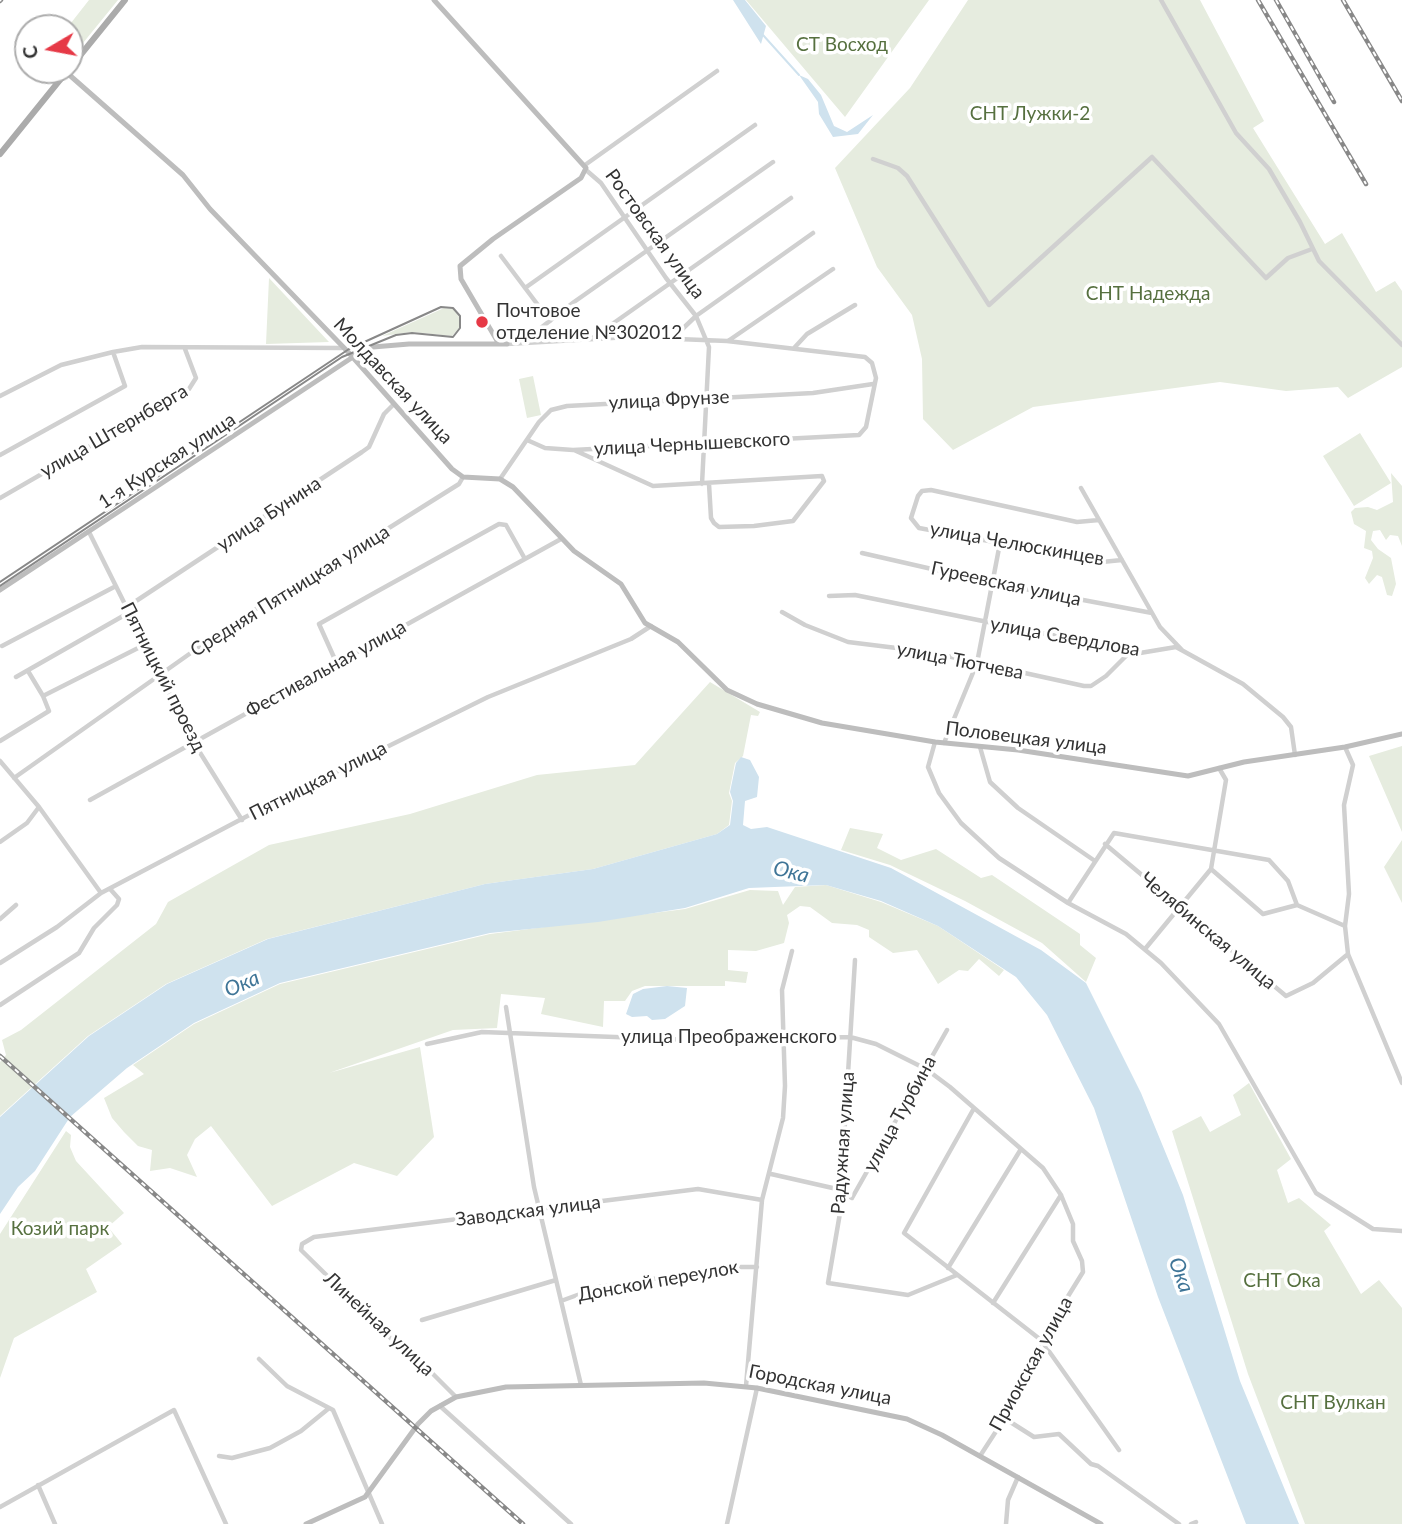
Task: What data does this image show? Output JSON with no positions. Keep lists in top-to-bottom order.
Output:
{
  "streets": {
    "street": [
      "Ростовская улица",
      "Молдавская улица",
      "улица Фрунзе",
      "улица Штернберга",
      "улица Чернышевского",
      "1-я Курская улица",
      "улица Бунина",
      "улица Челюскинцев",
      "Гуреевская улица",
      "Средняя Пятницкая улица",
      "улица Свердлова",
      "улица Тютчева",
      "Фестивальная улица",
      "Пятницкий проезд",
      "Половецкая улица",
      "Пятницкая улица",
      "Челябинская улица",
      "улица Преображенского",
      "улица Турбина",
      "Радужная улица",
      "Заводская улица",
      "Донской переулок",
      "Линейная улица",
      "Приокская улица",
      "Городская улица"
    ]
  },
  "crossings": [
    ["Ростовская улица", "улица Фрунзе"],
    ["Ростовская улица", "улица Чернышевского"],
    ["Молдавская улица", "1-я Курская улица"],
    ["Молдавская улица", "улица Бунина"],
    ["Молдавская улица", "Средняя Пятницкая улица"],
    ["улица Фрунзе", "улица Чернышевского"],
    ["1-я Курская улица", "Пятницкий проезд"],
    ["улица Бунина", "Пятницкий проезд"],
    ["Средняя Пятницкая улица", "Пятницкий проезд"],
    ["улица Свердлова", "улица Тютчева"],
    ["улица Свердлова", "Половецкая улица"],
    ["Фестивальная улица", "Пятницкий проезд"],
    ["Пятницкий проезд", "Пятницкая улица"],
    ["Половецкая улица", "Пятницкая улица"],
    ["улица Преображенского", "улица Турбина"],
    ["улица Преображенского", "Радужная улица"],
    ["улица Преображенского", "Приокская улица"],
    ["улица Турбина", "Радужная улица"],
    ["Заводская улица", "Линейная улица"],
    ["Линейная улица", "Городская улица"],
    ["Приокская улица", "Городская улица"]
  ],
  "water": ["Ока"],
  "parks": [
    "СТ Восход",
    "СНТ Лужки-2",
    "СНТ Надежда",
    "Козий парк",
    "СНТ Ока",
    "СНТ Вулкан"
  ],
  "places": ["Почтовое отделение №302012"],
  "north": "left"
}
